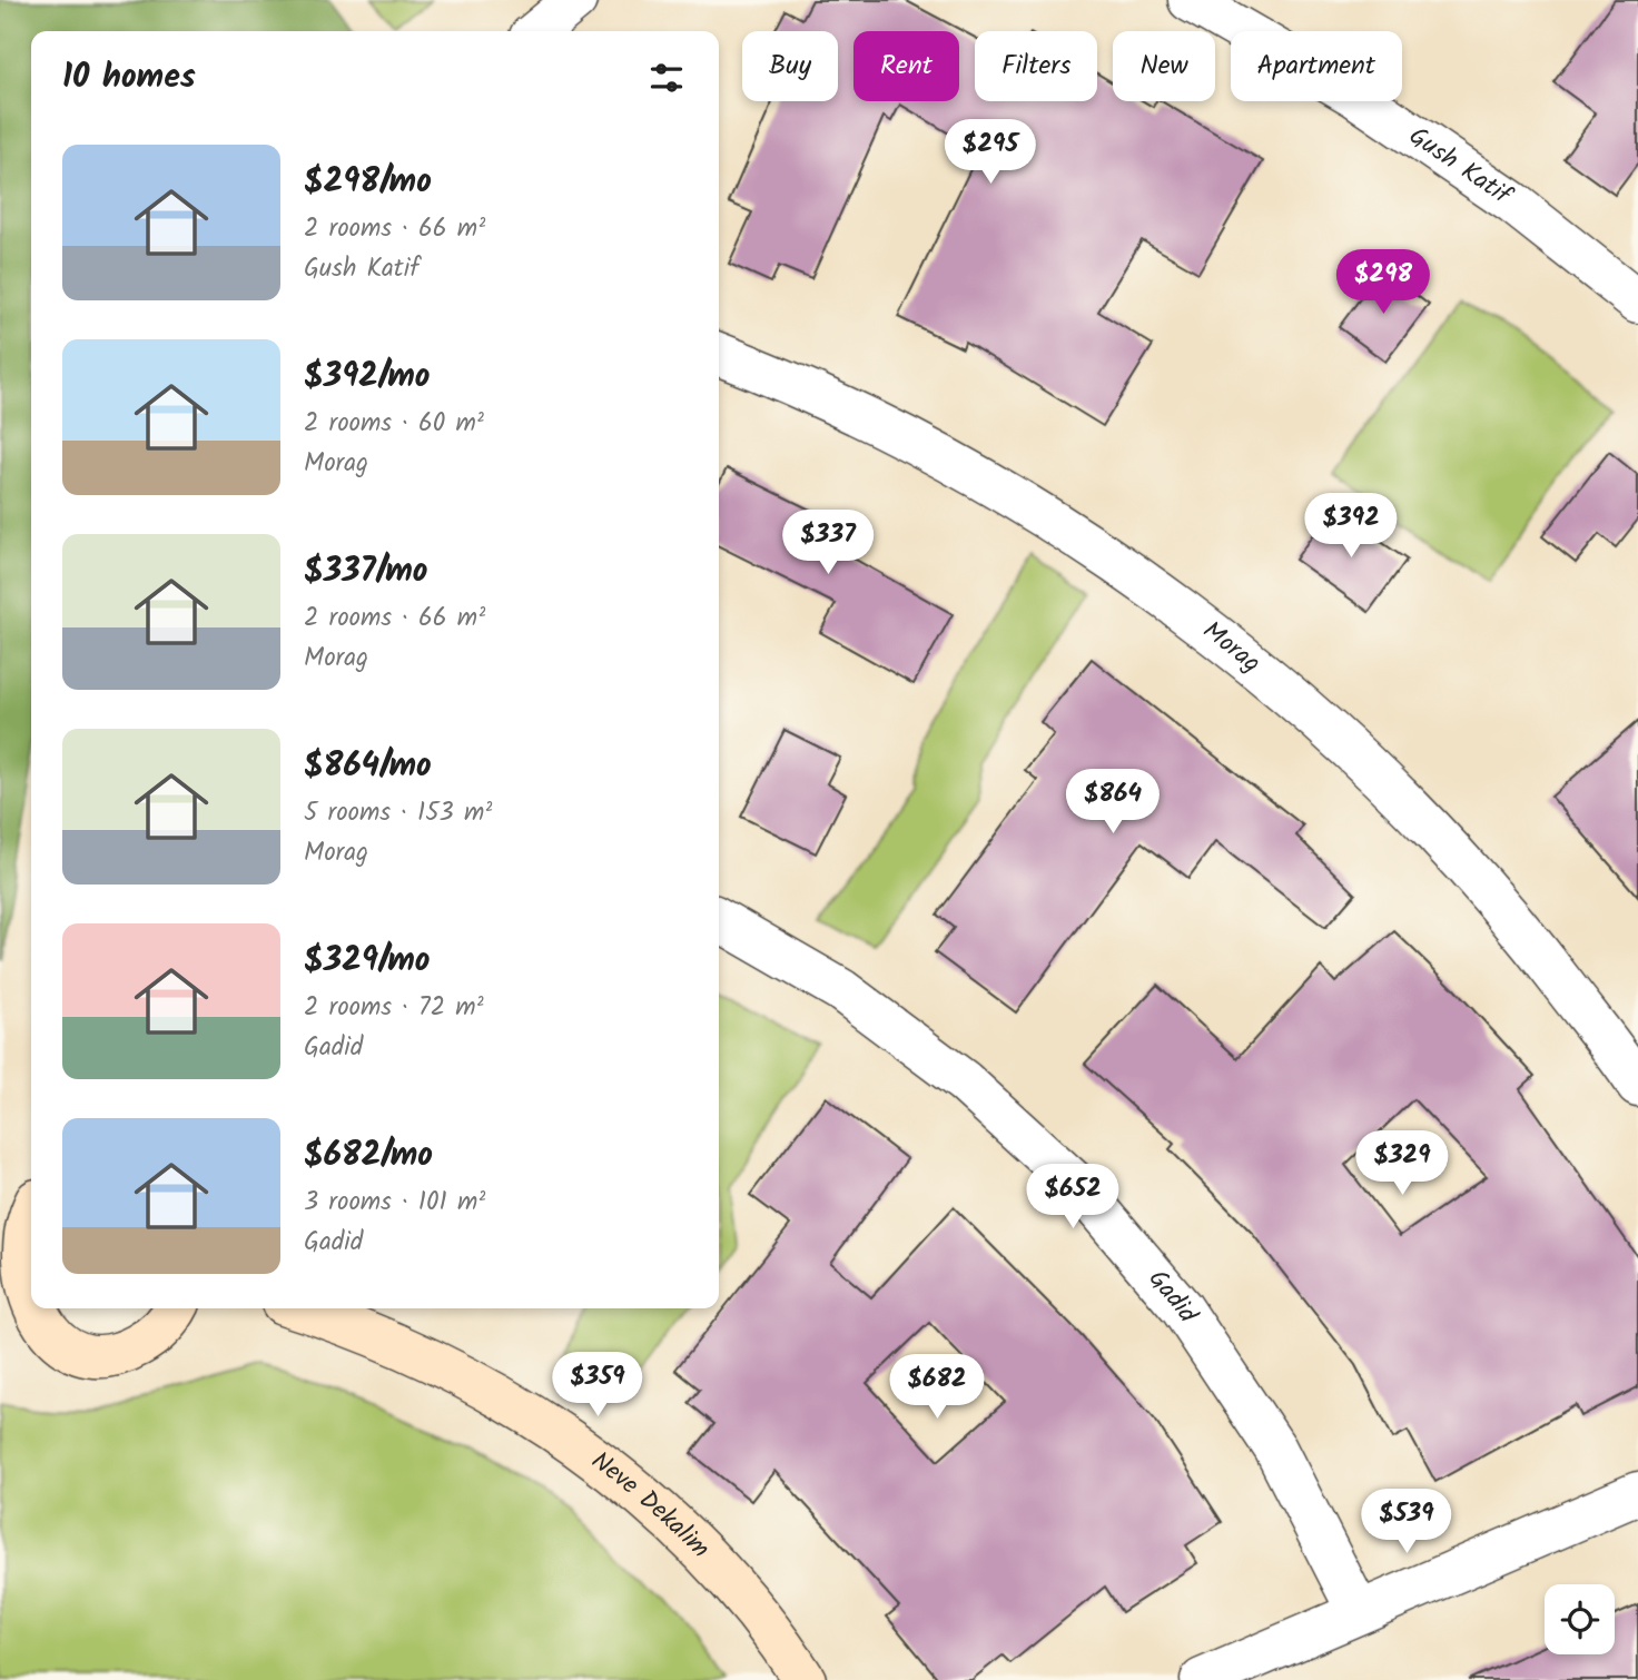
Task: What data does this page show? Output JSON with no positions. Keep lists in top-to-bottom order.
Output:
{
  "streets": {
    "street": [
      "Gush Katif",
      "Morag",
      "Gadid",
      "Neve Dekalim"
    ]
  },
  "page": {
    "chip": [
      "Buy",
      "Rent",
      "Filters",
      "New",
      "Apartment"
    ],
    "heading": "10 homes",
    "price": [
      "$295",
      "$298",
      "$392",
      "$337",
      "$864",
      "$329",
      "$652",
      "$359",
      "$682",
      "$539"
    ],
    "list": [
      {
        "name": "$298/mo",
        "note": "2 rooms · 66 m² · Gush Katif"
      },
      {
        "name": "$392/mo",
        "note": "2 rooms · 60 m² · Morag"
      },
      {
        "name": "$337/mo",
        "note": "2 rooms · 66 m² · Morag"
      },
      {
        "name": "$864/mo",
        "note": "5 rooms · 153 m² · Morag"
      },
      {
        "name": "$329/mo",
        "note": "2 rooms · 72 m² · Gadid"
      },
      {
        "name": "$682/mo",
        "note": "3 rooms · 101 m² · Gadid"
      }
    ]
  }
}
